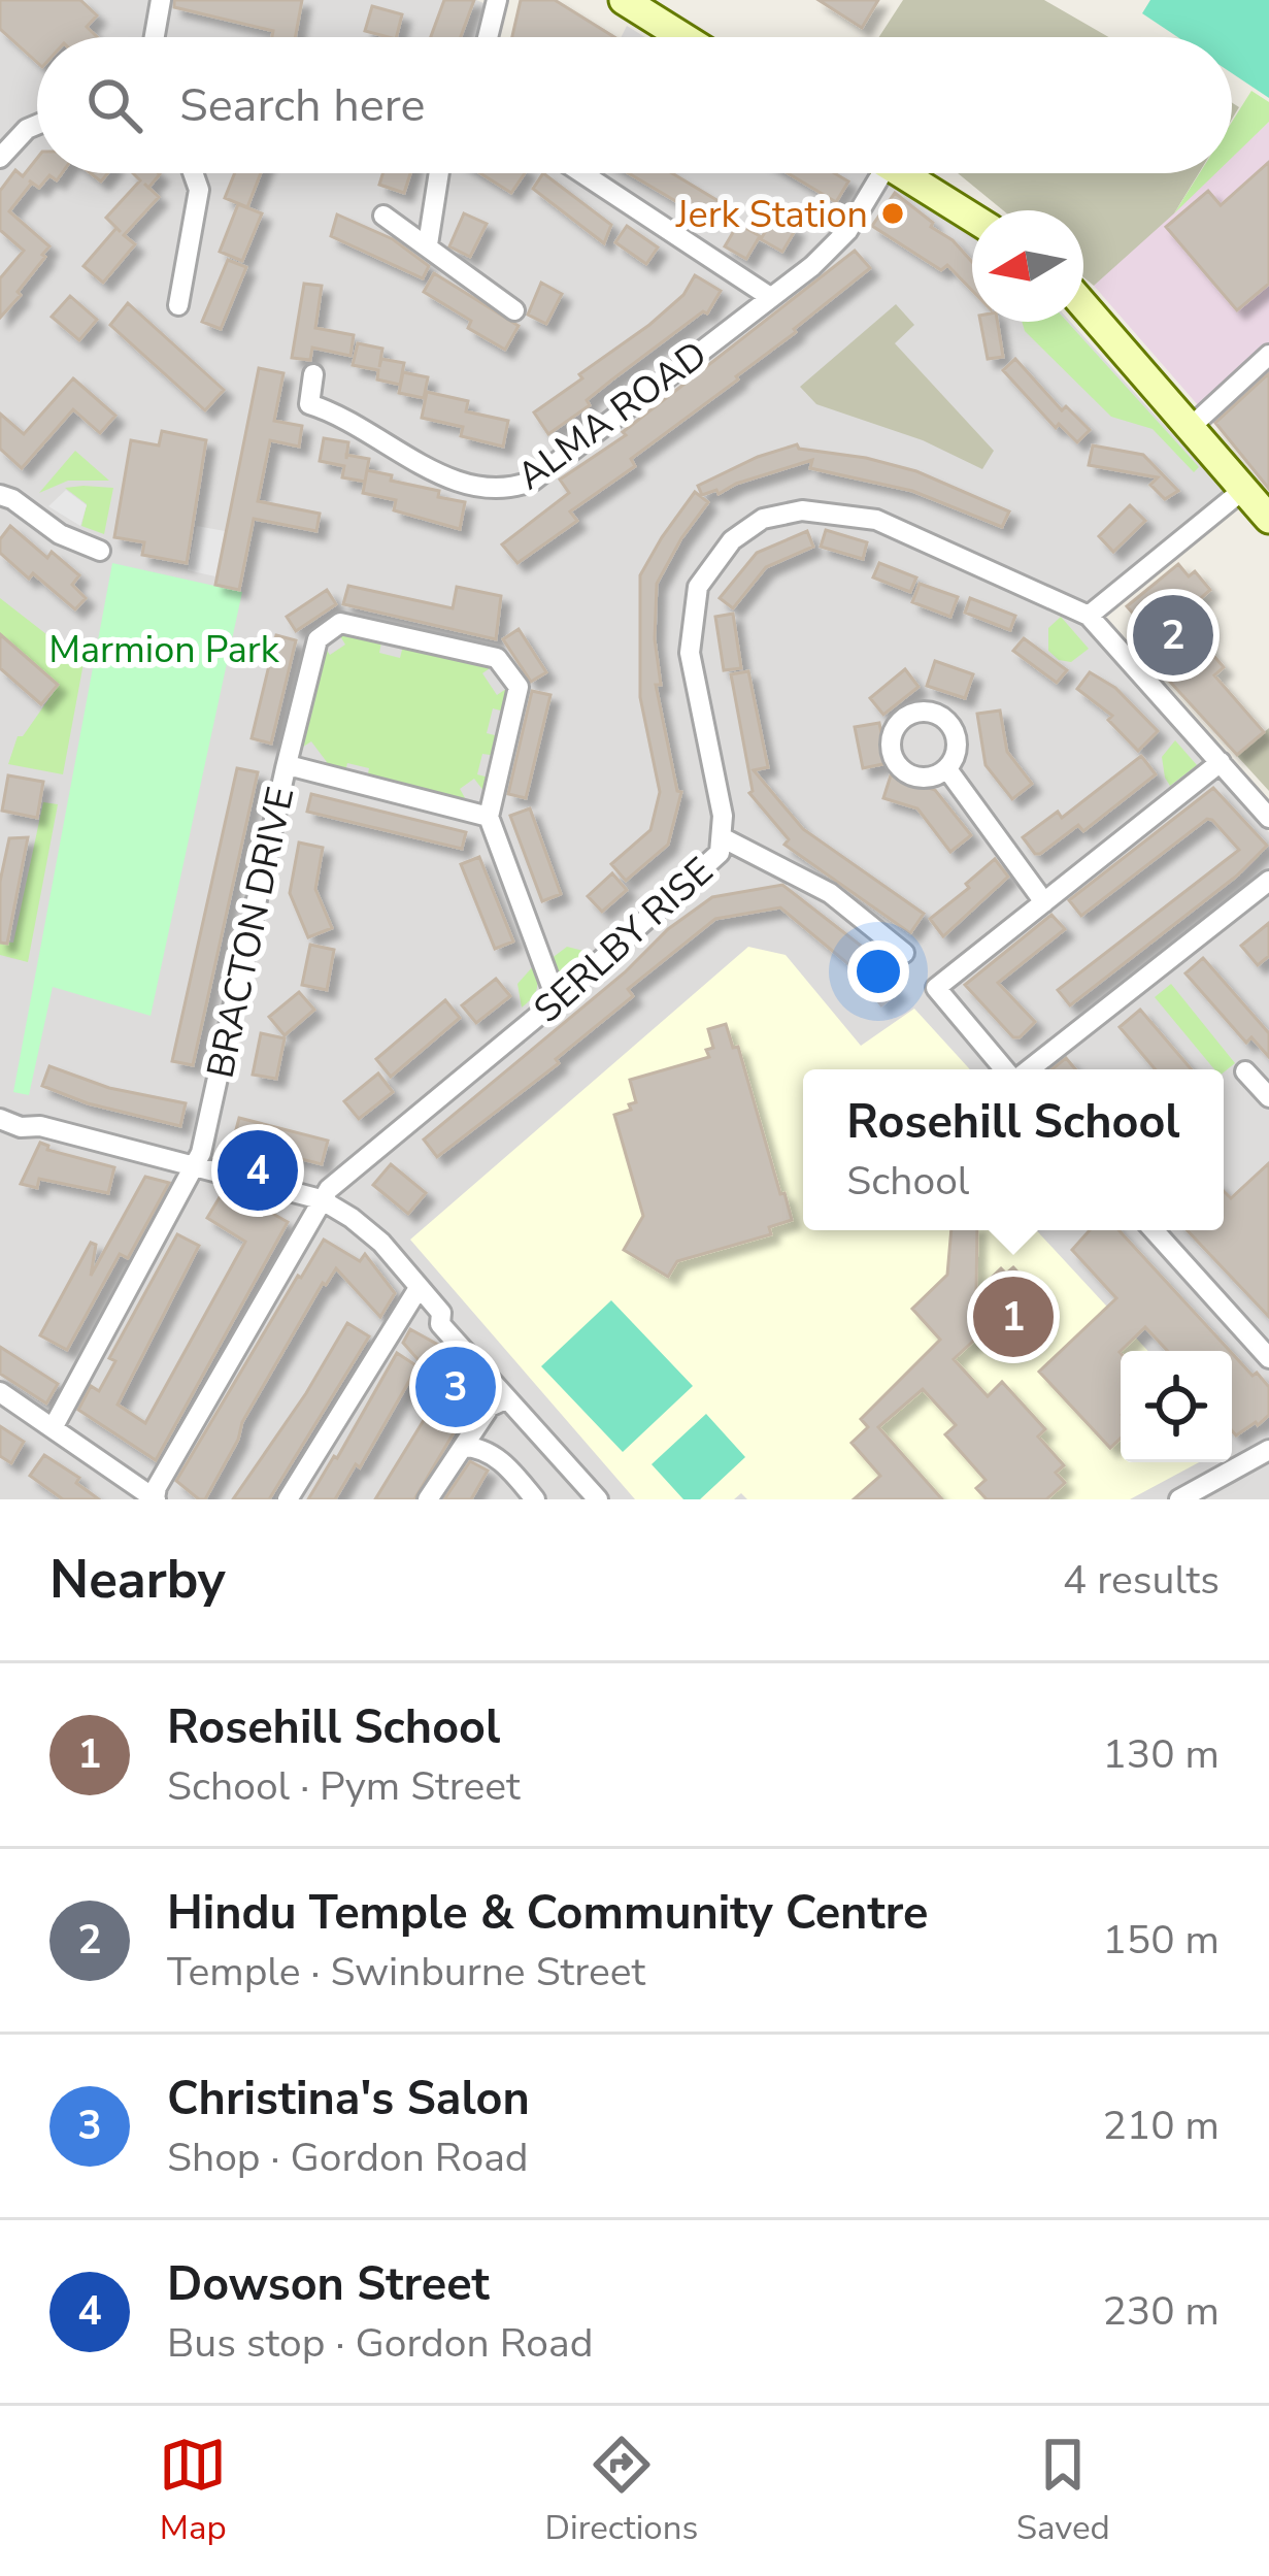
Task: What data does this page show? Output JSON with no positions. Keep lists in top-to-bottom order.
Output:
{
  "streets": {
    "street": ["ALMA ROAD", "BRACTON DRIVE", "SERLBY RISE"]
  },
  "parks": ["Marmion Park"],
  "places": ["Jerk Station"],
  "north": "left",
  "page": {
    "search": "Search here",
    "pins": [
      "2",
      "4",
      "1",
      "3"
    ],
    "popup": ["Rosehill School", "School"],
    "heading": ["Nearby", "4 results"],
    "list": [
      {
        "mark": "1",
        "name": "Rosehill School",
        "note": "School · Pym Street",
        "value": "130 m"
      },
      {
        "mark": "2",
        "name": "Hindu Temple & Community Centre",
        "note": "Temple · Swinburne Street",
        "value": "150 m"
      },
      {
        "mark": "3",
        "name": "Christina's Salon",
        "note": "Shop · Gordon Road",
        "value": "210 m"
      },
      {
        "mark": "4",
        "name": "Dowson Street",
        "note": "Bus stop · Gordon Road",
        "value": "230 m"
      }
    ],
    "nav": ["Map", "Directions", "Saved"]
  }
}
